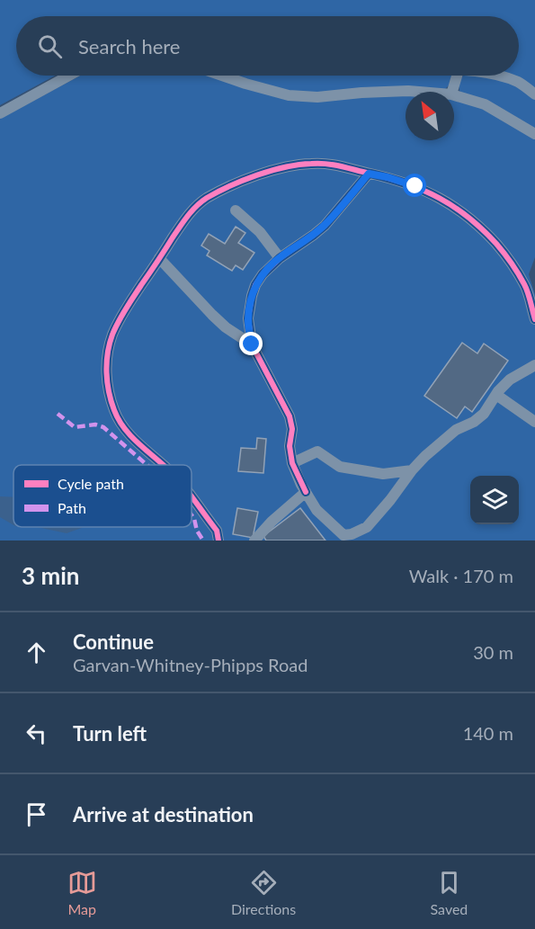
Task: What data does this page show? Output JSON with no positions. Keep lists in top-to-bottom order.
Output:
{
  "legend": ["Cycle path", "Path"],
  "north": "top left",
  "page": {
    "search": "Search here",
    "heading": ["3 min", "Walk · 170 m"],
    "list": [
      ["Continue", "Garvan-Whitney-Phipps Road", "30 m"],
      ["Turn left", "140 m"],
      "Arrive at destination"
    ],
    "nav": ["Map", "Directions", "Saved"]
  }
}
